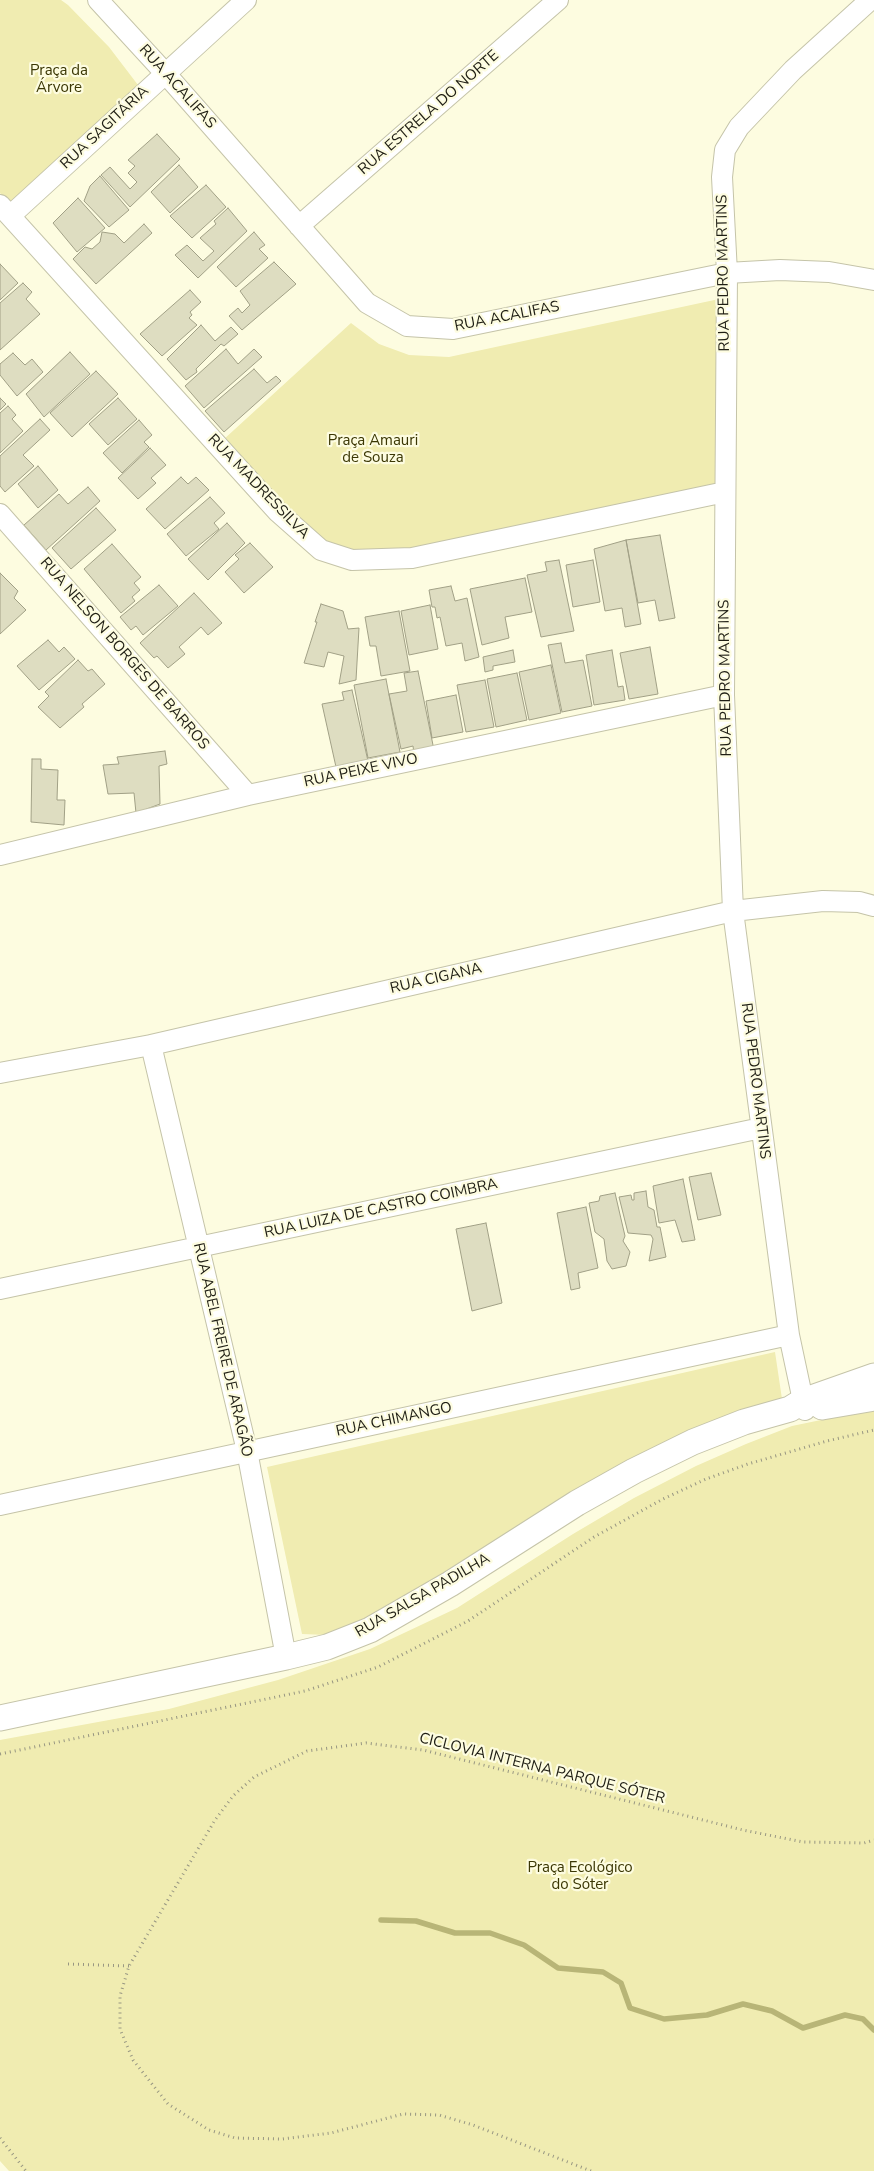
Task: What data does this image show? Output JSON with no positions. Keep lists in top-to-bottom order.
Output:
{
  "streets": {
    "main road": ["RUA SALSA PADILHA"],
    "street": [
      "RUA ACALIFAS",
      "RUA ESTRELA DO NORTE",
      "RUA SAGITÁRIA",
      "RUA PEDRO MARTINS",
      "RUA MADRESSILVA",
      "RUA NELSON BORGES DE BARROS",
      "RUA PEIXE VIVO",
      "RUA CIGANA",
      "RUA LUIZA DE CASTRO COIMBRA",
      "RUA ABEL FREIRE DE ARAGÃO",
      "RUA CHIMANGO"
    ],
    "path": ["CICLOVIA INTERNA PARQUE SÓTER"]
  },
  "crossings": [
    ["RUA ACALIFAS", "RUA ESTRELA DO NORTE"],
    ["RUA ACALIFAS", "RUA SAGITÁRIA"],
    ["RUA ACALIFAS", "RUA PEDRO MARTINS"],
    ["RUA SAGITÁRIA", "RUA MADRESSILVA"],
    ["RUA PEDRO MARTINS", "RUA MADRESSILVA"],
    ["RUA PEDRO MARTINS", "RUA PEIXE VIVO"],
    ["RUA PEDRO MARTINS", "RUA CIGANA"],
    ["RUA PEDRO MARTINS", "RUA LUIZA DE CASTRO COIMBRA"],
    ["RUA PEDRO MARTINS", "RUA CHIMANGO"],
    ["RUA PEDRO MARTINS", "RUA SALSA PADILHA"],
    ["RUA NELSON BORGES DE BARROS", "RUA PEIXE VIVO"],
    ["RUA CIGANA", "RUA ABEL FREIRE DE ARAGÃO"],
    ["RUA LUIZA DE CASTRO COIMBRA", "RUA ABEL FREIRE DE ARAGÃO"],
    ["RUA ABEL FREIRE DE ARAGÃO", "RUA CHIMANGO"],
    ["RUA ABEL FREIRE DE ARAGÃO", "RUA SALSA PADILHA"]
  ],
  "parks": ["Praça da Árvore", "Praça Amauri de Souza", "Praça Ecológico do Sóter"]
}
